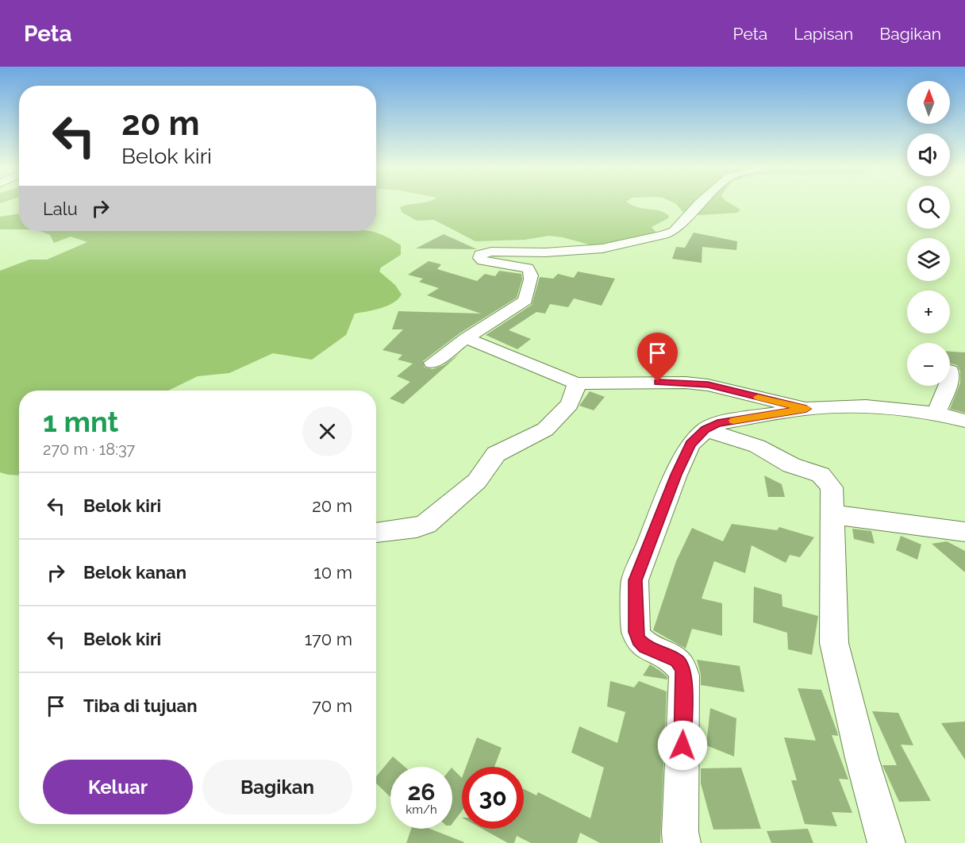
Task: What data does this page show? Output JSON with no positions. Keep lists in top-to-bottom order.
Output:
{
  "north": "top",
  "page": {
    "header": "Peta",
    "nav": ["Peta", "Lapisan", "Bagikan"],
    "map_buttons": ["+", "−"],
    "turn": ["20 m", "Belok kiri"],
    "then": "Lalu",
    "heading": ["1 mnt", "270 m · 18:37"],
    "list": [
      {
        "name": "Belok kiri",
        "value": "20 m"
      },
      {
        "name": "Belok kanan",
        "value": "10 m"
      },
      {
        "name": "Belok kiri",
        "value": "170 m"
      },
      {
        "name": "Tiba di tujuan",
        "value": "70 m"
      }
    ],
    "buttons": ["Keluar", "Bagikan"],
    "speed": "26 km/h",
    "limit": "30"
  }
}
